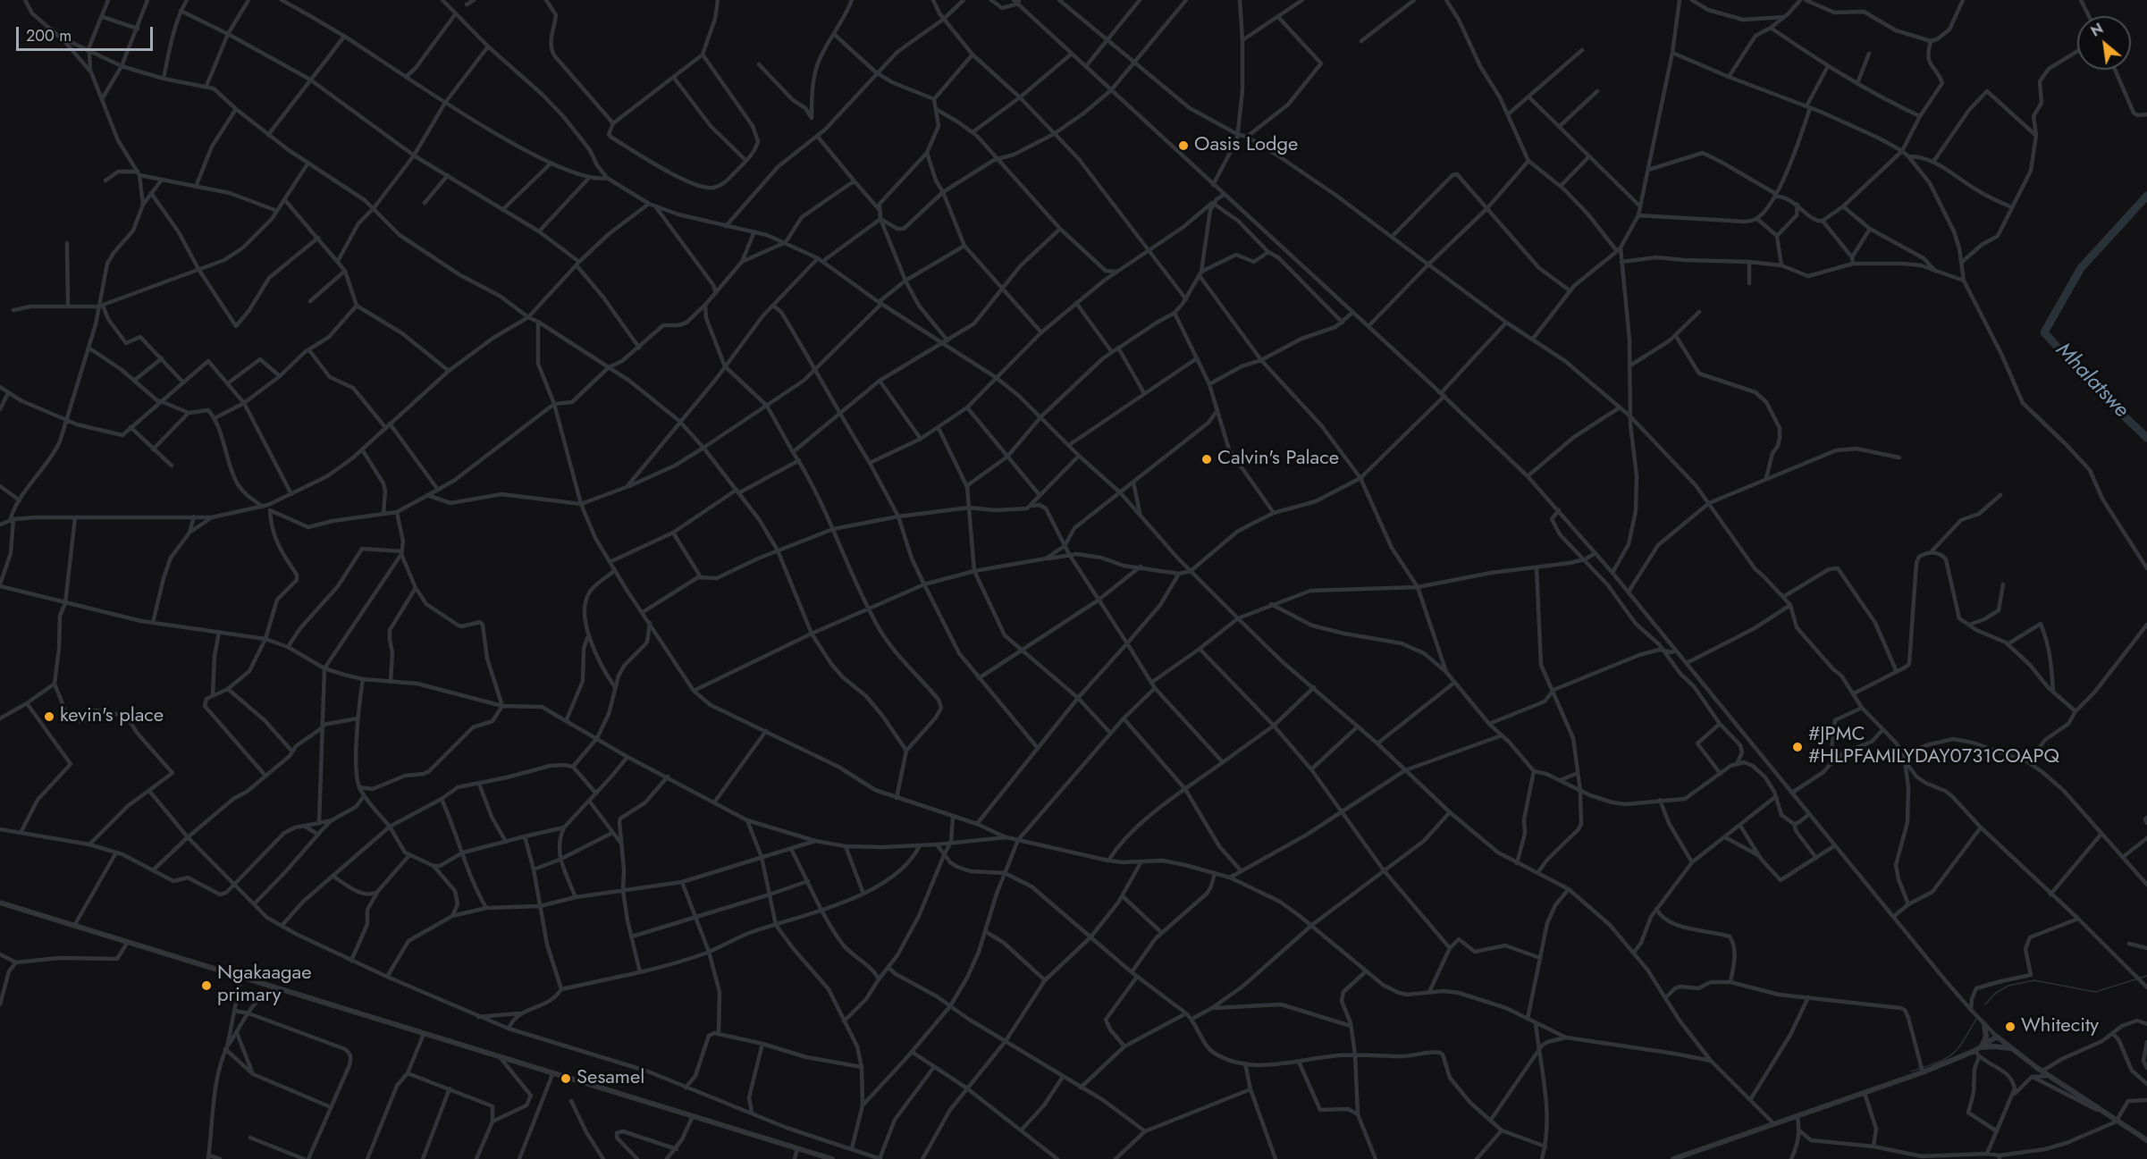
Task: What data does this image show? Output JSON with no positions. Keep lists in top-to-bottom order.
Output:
{
  "water": ["Mhalatswe"],
  "places": [
    "Oasis Lodge",
    "Calvin's Palace",
    "kevin's place",
    "#JPMC #HLPFAMILYDAY0731COAPQ",
    "Ngakaagae primary",
    "Whitecity",
    "Sesamel"
  ],
  "scale_bar": "200 m",
  "north": "top left"
}
